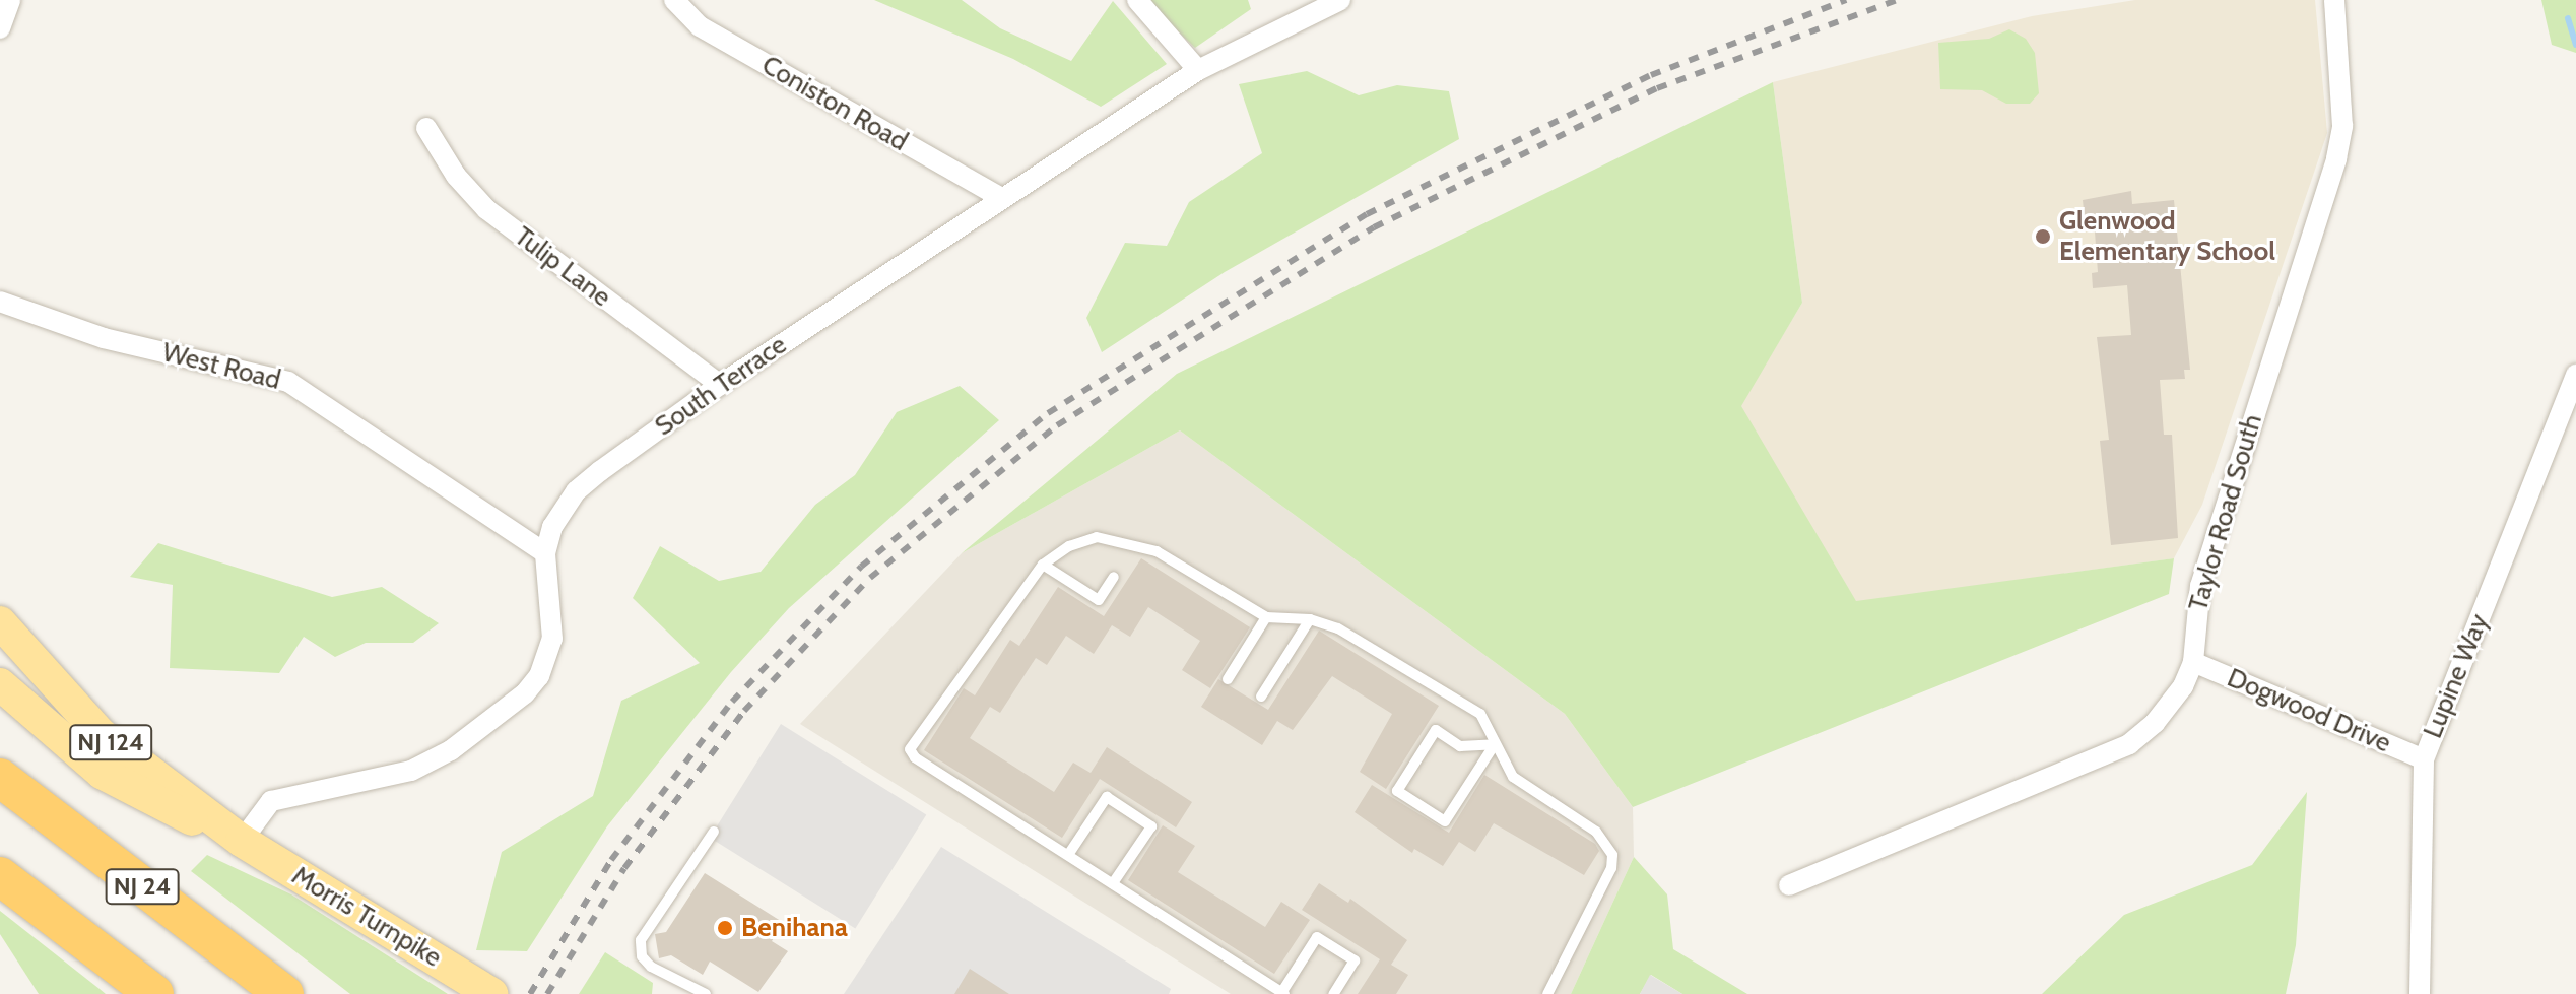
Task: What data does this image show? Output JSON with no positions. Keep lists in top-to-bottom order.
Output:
{
  "streets": {
    "highway": ["NJ 24"],
    "main road": ["NJ 124", "Morris Turnpike"],
    "street": [
      "Coniston Road",
      "Tulip Lane",
      "West Road",
      "South Terrace",
      "Taylor Road South",
      "Lupine Way",
      "Dogwood Drive"
    ]
  },
  "crossings": [
    ["Coniston Road", "South Terrace"],
    ["Tulip Lane", "South Terrace"],
    ["West Road", "South Terrace"],
    ["South Terrace", "NJ 124"],
    ["South Terrace", "Morris Turnpike"],
    ["Taylor Road South", "Dogwood Drive"],
    ["Lupine Way", "Dogwood Drive"],
    ["NJ 124", "Morris Turnpike"]
  ],
  "places": ["Glenwood Elementary School", "Benihana"]
}
